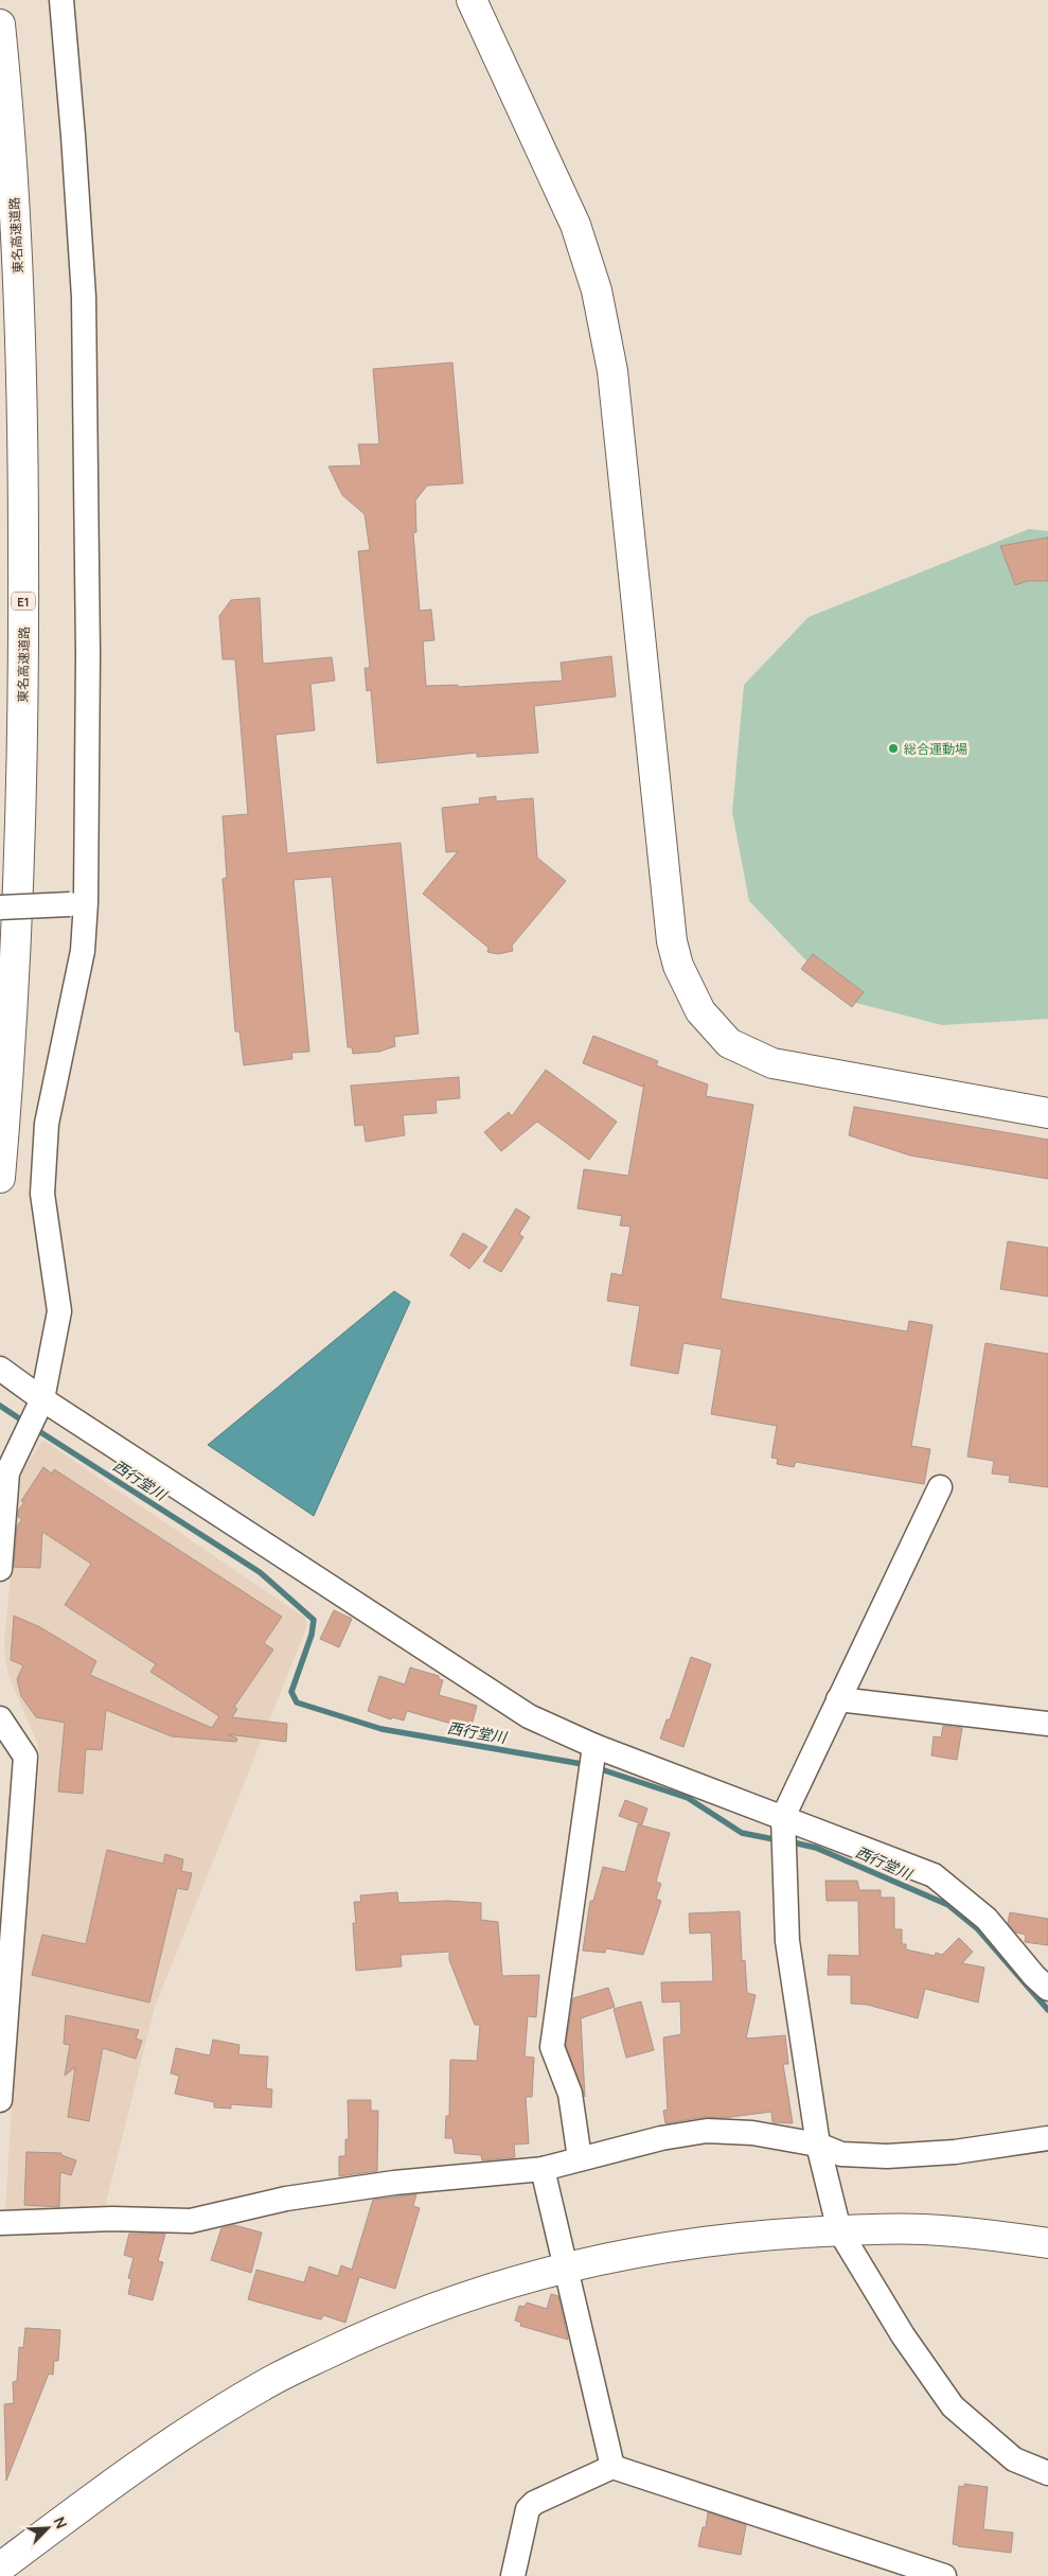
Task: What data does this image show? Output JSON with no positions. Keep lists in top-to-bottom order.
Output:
{
  "streets": {
    "main road": ["東名高速道路", "E1"]
  },
  "water": ["西行堂川"],
  "places": ["総合運動場"],
  "north": "top right"
}
